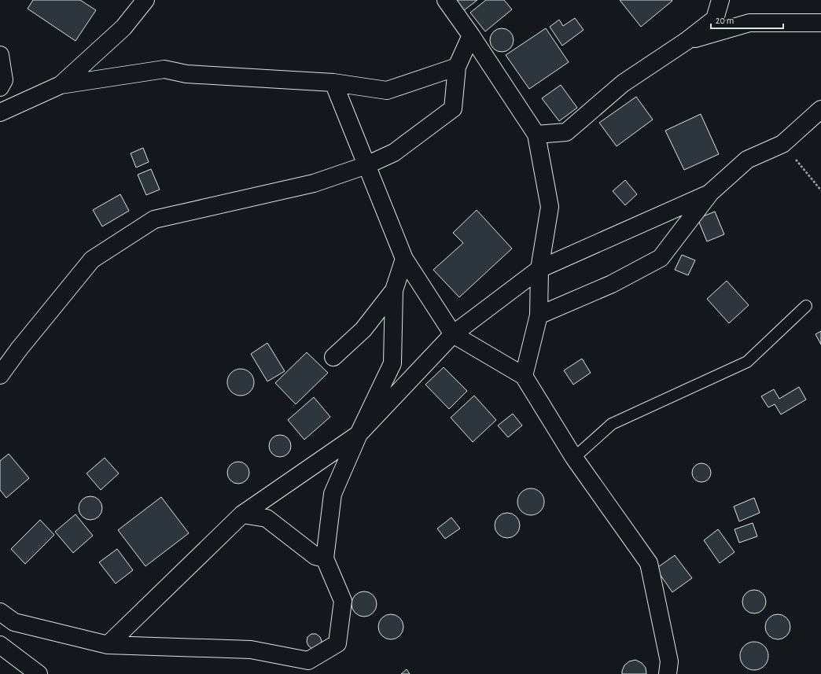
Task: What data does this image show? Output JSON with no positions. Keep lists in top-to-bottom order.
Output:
{
  "scale_bar": "20 m"
}
